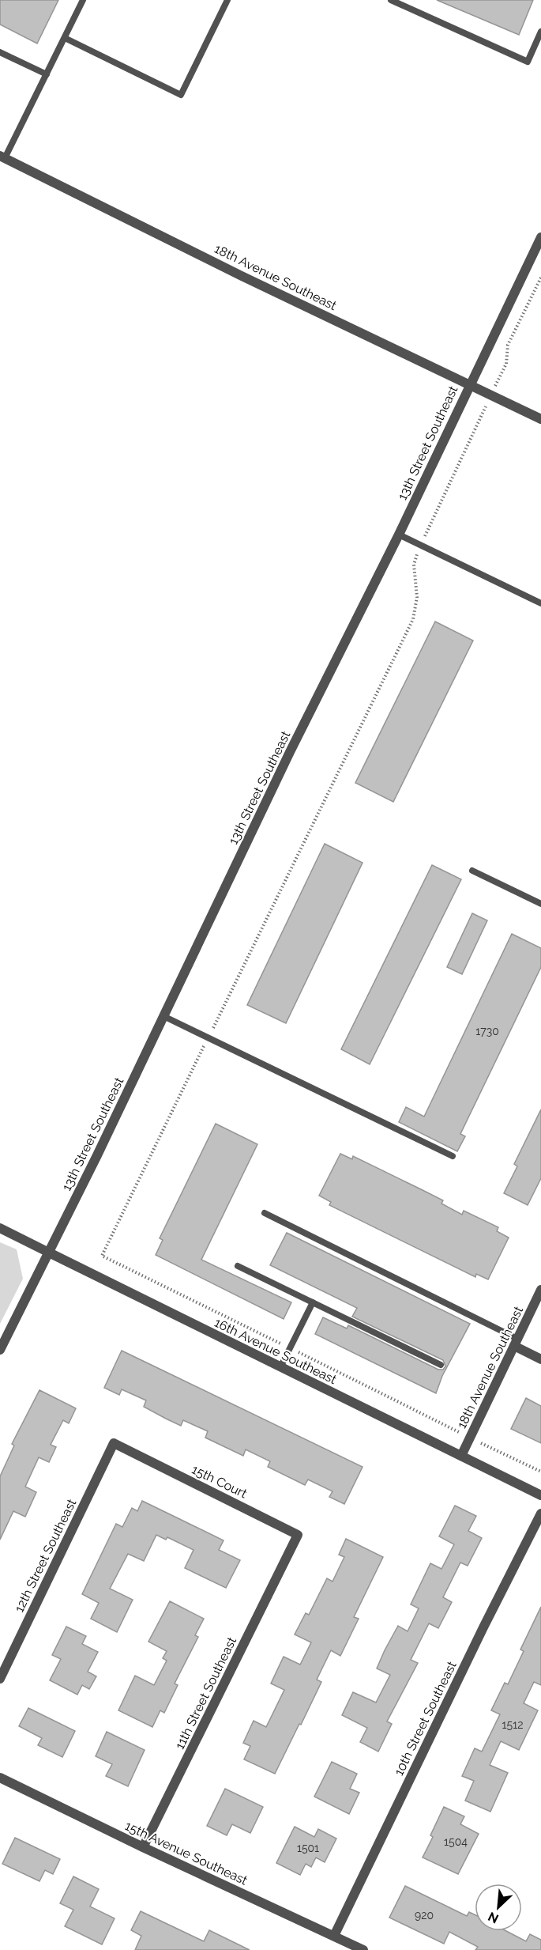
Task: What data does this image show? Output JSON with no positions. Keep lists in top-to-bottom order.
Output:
{
  "streets": {
    "street": [
      "18th Avenue Southeast",
      "13th Street Southeast",
      "16th Avenue Southeast",
      "15th Court",
      "12th Street Southeast",
      "11th Street Southeast",
      "10th Street Southeast",
      "15th Avenue Southeast"
    ]
  },
  "crossings": [
    ["18th Avenue Southeast", "13th Street Southeast"],
    ["18th Avenue Southeast", "16th Avenue Southeast"],
    ["13th Street Southeast", "16th Avenue Southeast"],
    ["15th Court", "12th Street Southeast"],
    ["15th Court", "11th Street Southeast"],
    ["11th Street Southeast", "15th Avenue Southeast"],
    ["10th Street Southeast", "15th Avenue Southeast"]
  ],
  "house_numbers": [
    "1730",
    "1512",
    "1504",
    "1501",
    "920"
  ],
  "north": "bottom left"
}
